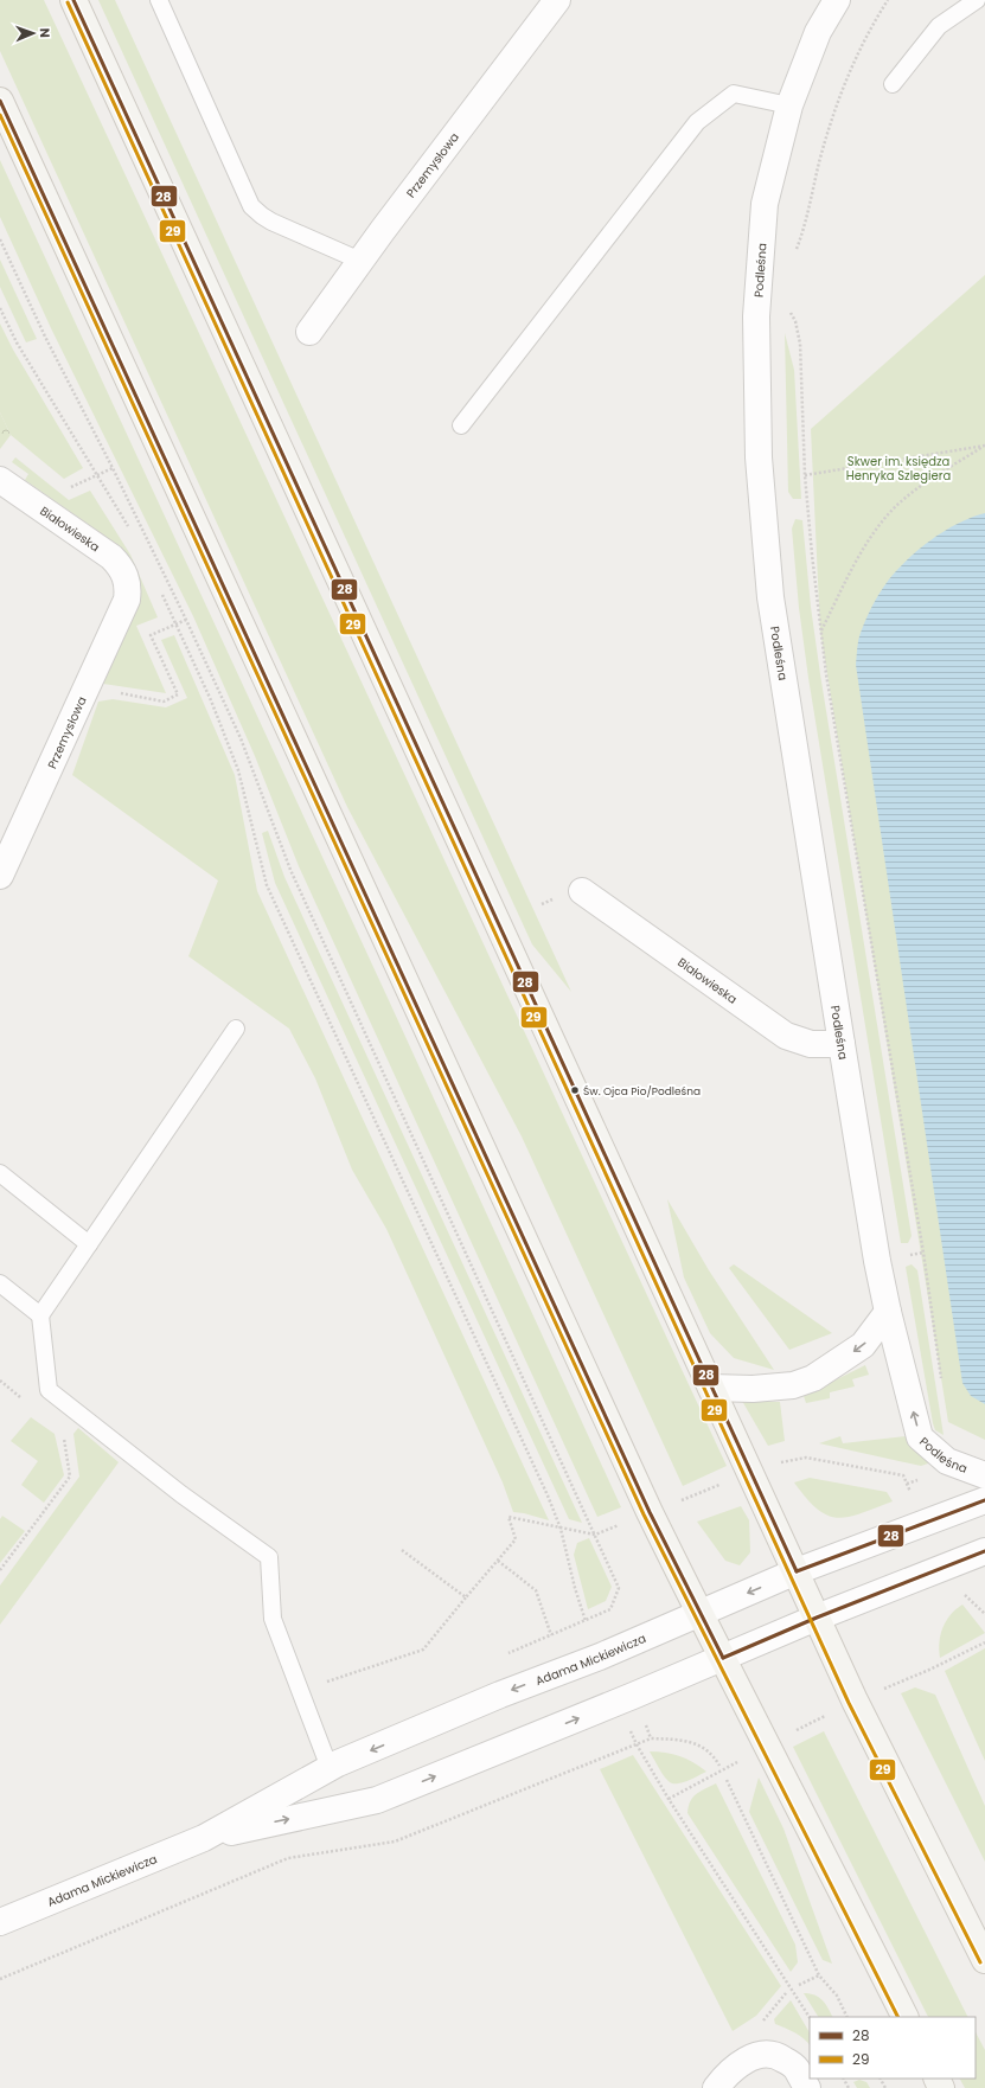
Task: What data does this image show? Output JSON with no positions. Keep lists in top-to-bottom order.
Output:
{
  "streets": {
    "street": [
      "Przemysłowa",
      "Podleśna",
      "Białowieska",
      "Adama Mickiewicza"
    ]
  },
  "crossings": [
    ["Przemysłowa", "Białowieska"],
    ["Podleśna", "Białowieska"]
  ],
  "parks": ["Skwer im. księdza Henryka Szlegiera"],
  "places": ["Św. Ojca Pio/Podleśna"],
  "lines": ["transit line 28", "transit line 29"],
  "legend": ["28", "29"],
  "north": "right"
}
